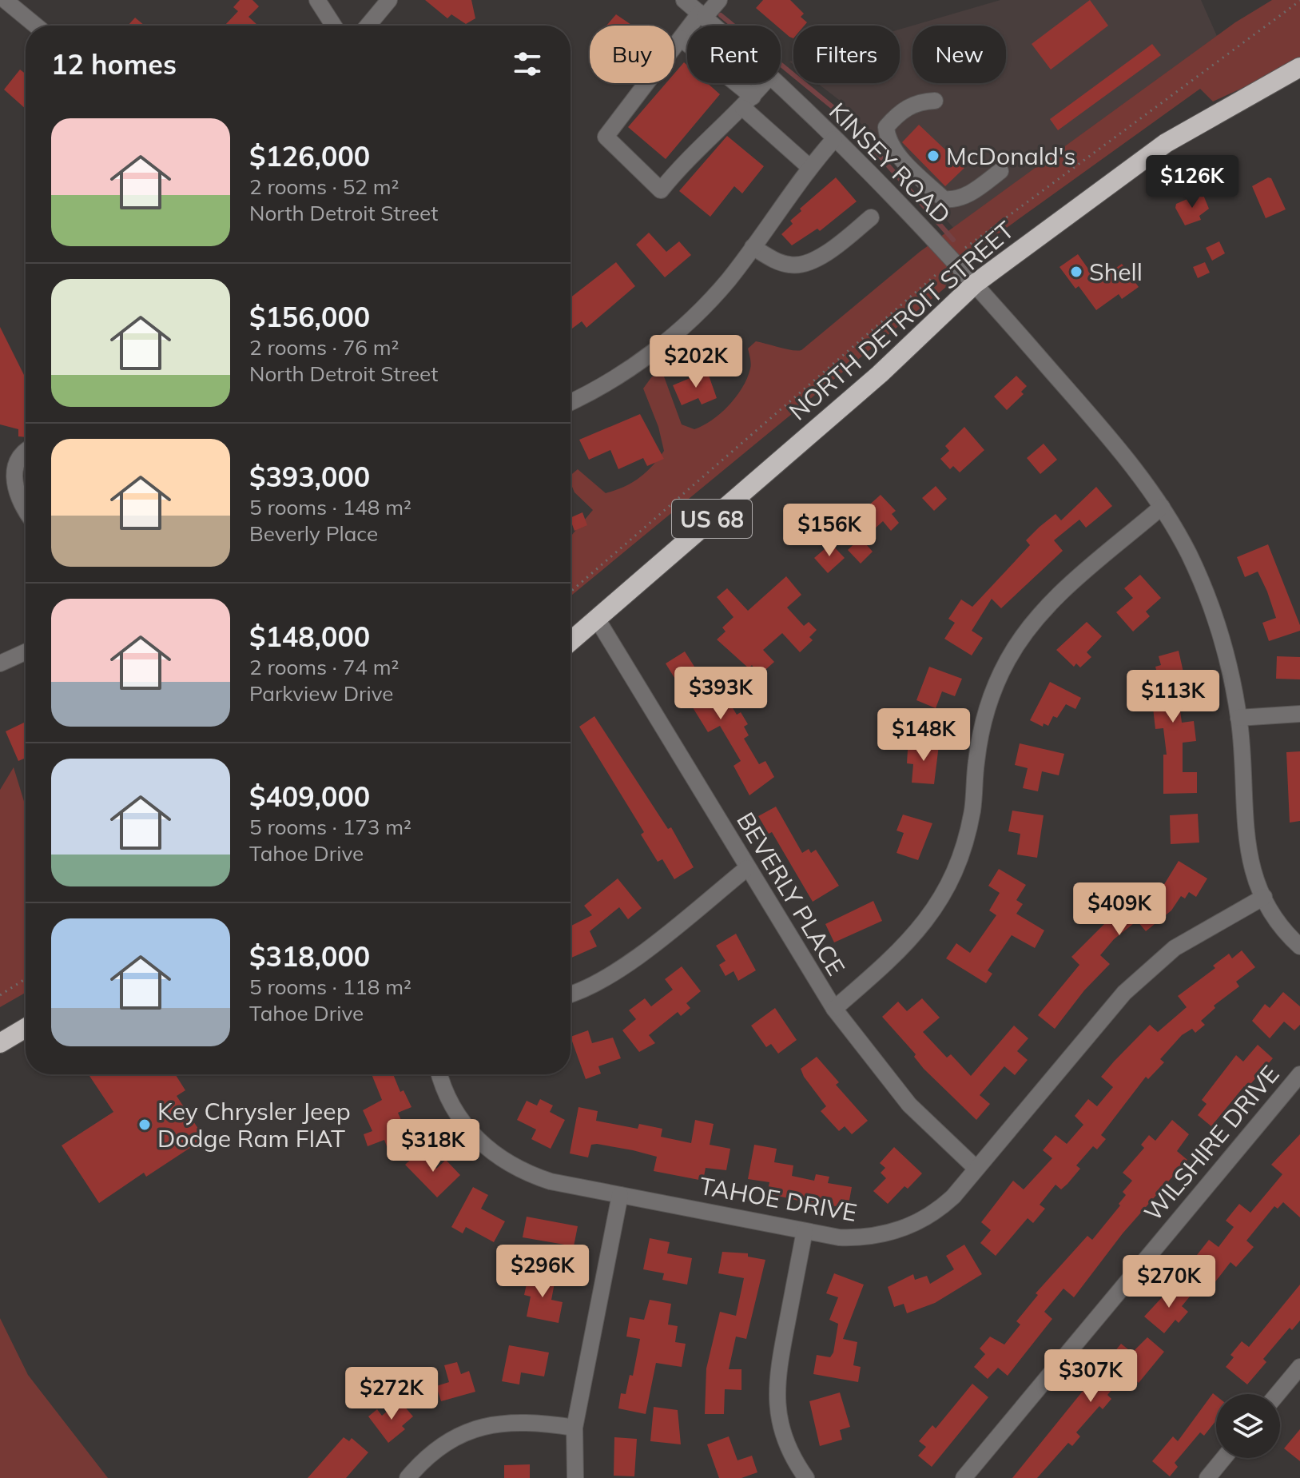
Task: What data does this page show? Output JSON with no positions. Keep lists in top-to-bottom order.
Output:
{
  "streets": {
    "highway": ["NORTH DETROIT STREET", "US 68"],
    "street": [
      "KINSEY ROAD",
      "BEVERLY PLACE",
      "WILSHIRE DRIVE",
      "TAHOE DRIVE"
    ]
  },
  "crossings": [
    ["KINSEY ROAD", "NORTH DETROIT STREET"],
    ["KINSEY ROAD", "TAHOE DRIVE"],
    ["NORTH DETROIT STREET", "BEVERLY PLACE"],
    ["BEVERLY PLACE", "TAHOE DRIVE"]
  ],
  "places": ["McDonald's", "Shell", "Key Chrysler Jeep Dodge Ram FIAT"],
  "page": {
    "chip": [
      "Buy",
      "Rent",
      "Filters",
      "New"
    ],
    "heading": "12 homes",
    "list": [
      {
        "name": "$126,000",
        "note": "2 rooms · 52 m² · North Detroit Street"
      },
      {
        "name": "$156,000",
        "note": "2 rooms · 76 m² · North Detroit Street"
      },
      {
        "name": "$393,000",
        "note": "5 rooms · 148 m² · Beverly Place"
      },
      {
        "name": "$148,000",
        "note": "2 rooms · 74 m² · Parkview Drive"
      },
      {
        "name": "$409,000",
        "note": "5 rooms · 173 m² · Tahoe Drive"
      },
      {
        "name": "$318,000",
        "note": "5 rooms · 118 m² · Tahoe Drive"
      }
    ],
    "price": [
      "$126K",
      "$202K",
      "$156K",
      "$393K",
      "$113K",
      "$148K",
      "$409K",
      "$318K",
      "$296K",
      "$270K",
      "$307K",
      "$272K"
    ]
  }
}
